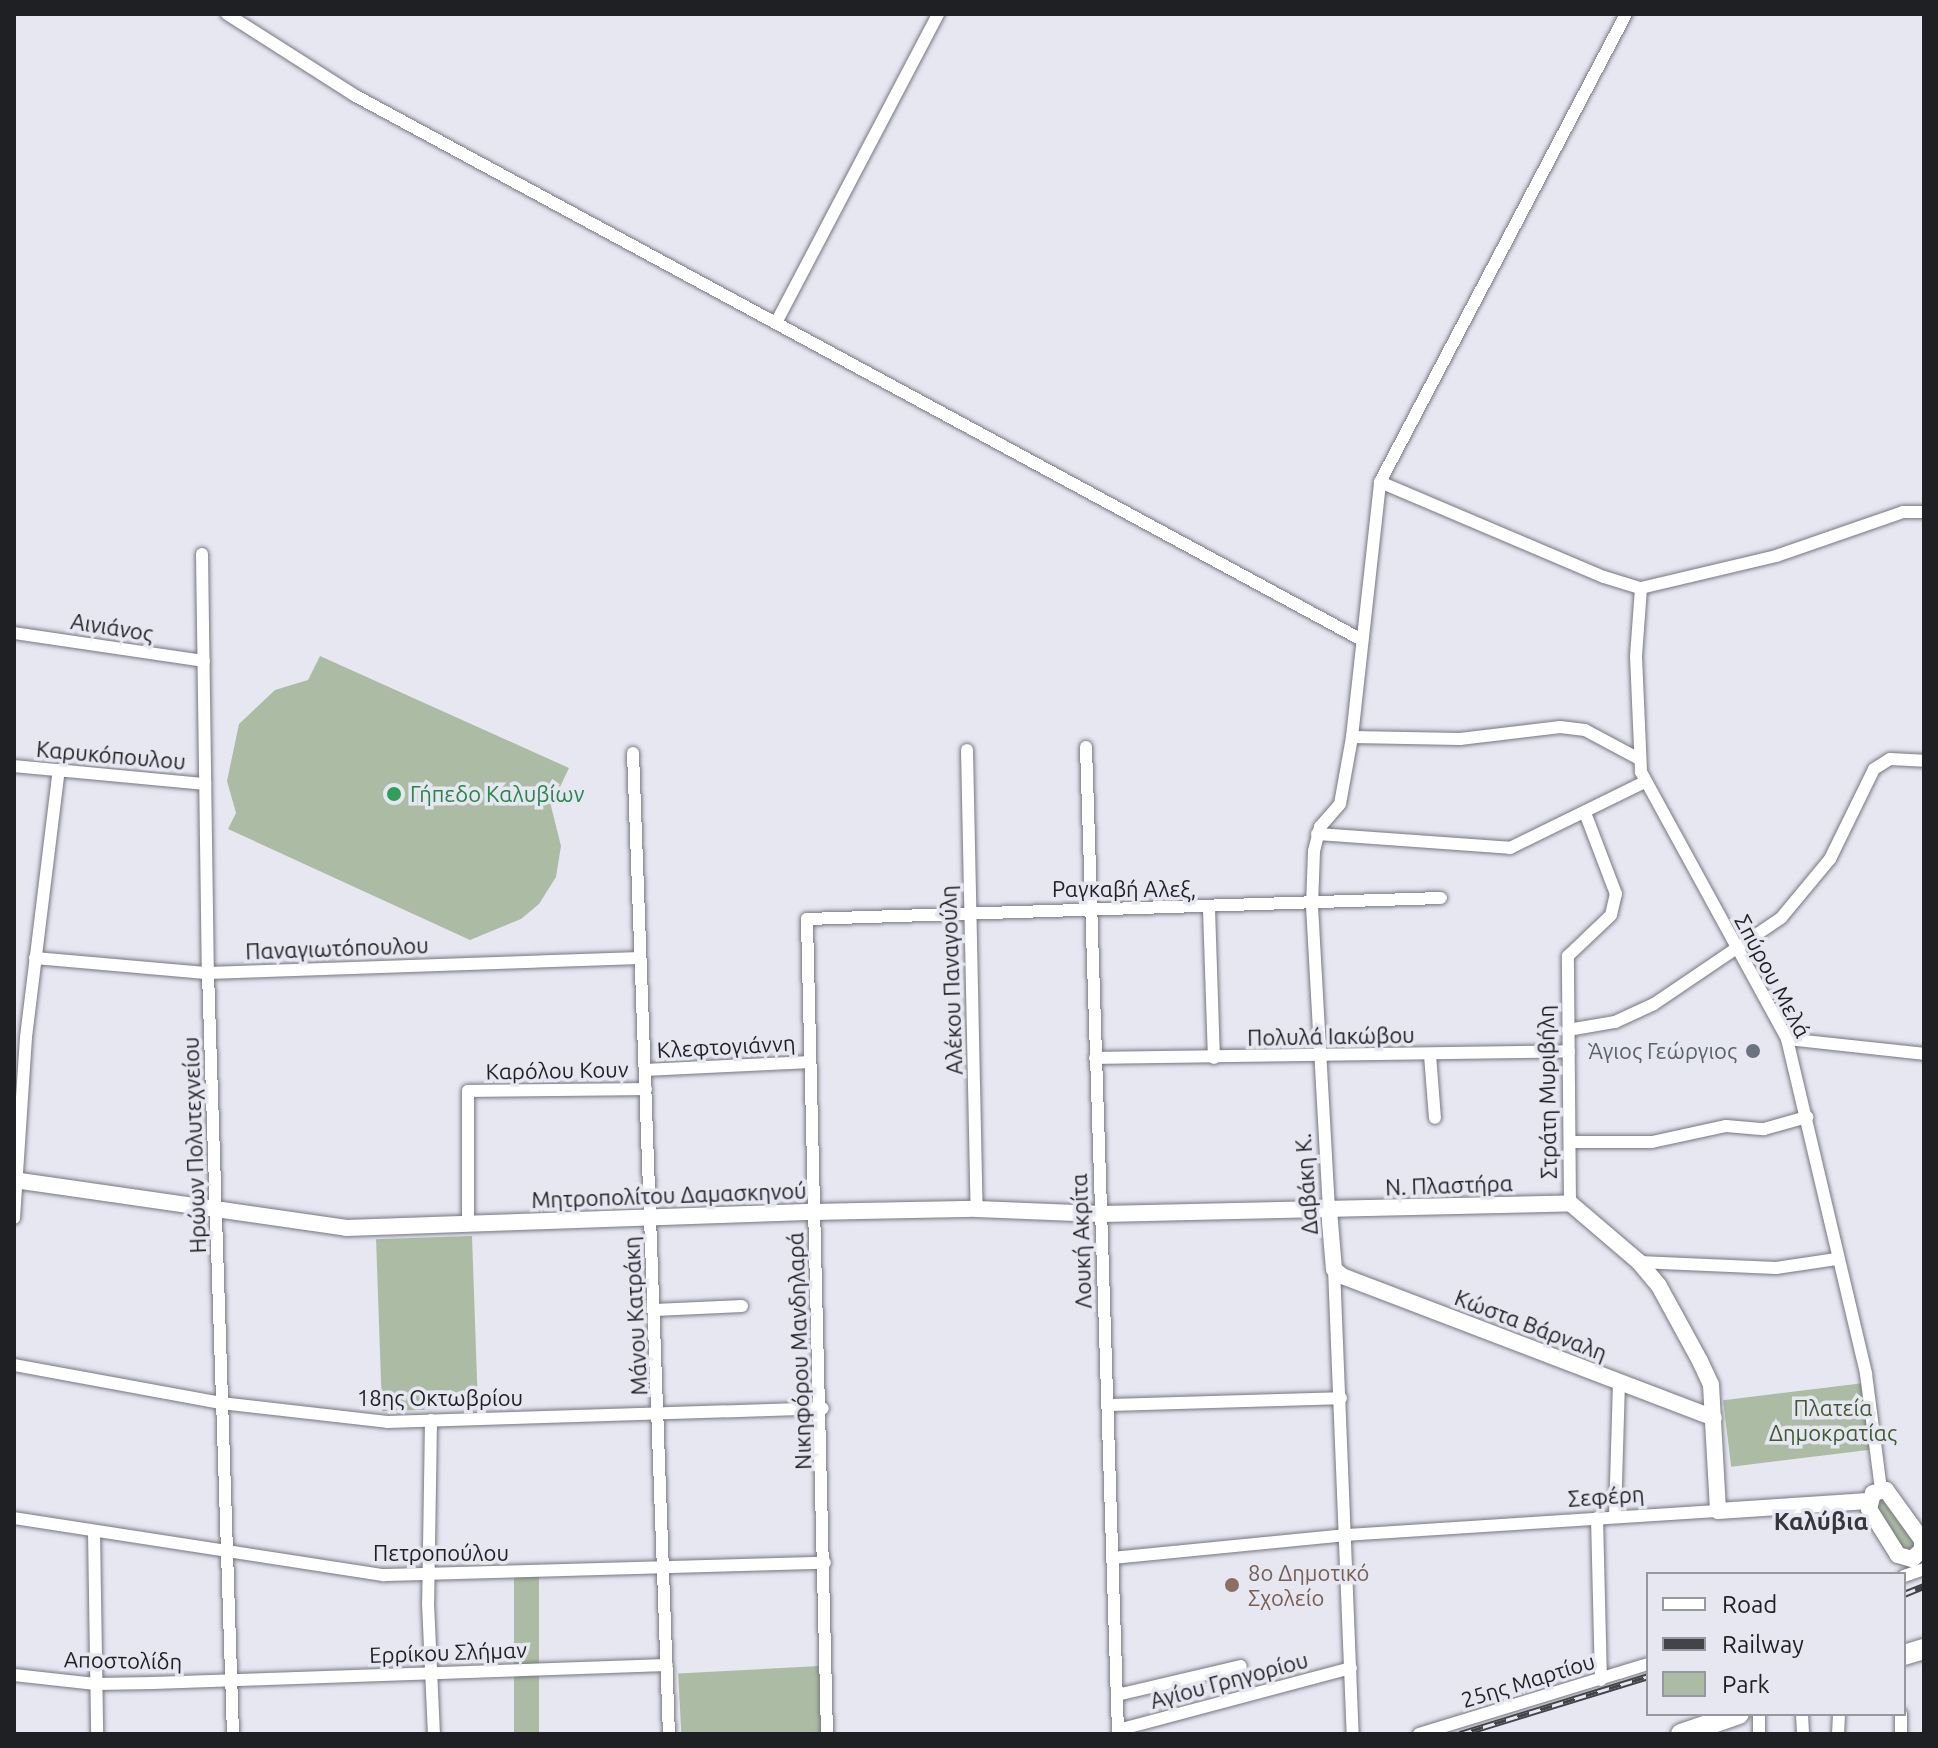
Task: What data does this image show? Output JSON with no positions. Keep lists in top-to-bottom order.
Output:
{
  "streets": {
    "street": [
      "Αινιάνος",
      "Καρυκόπουλου",
      "Ραγκαβή Αλεξ,",
      "Παναγιωτόπουλου",
      "Σπύρου Μελά",
      "Αλέκου Παναγούλη",
      "Πολυλά Ιακώβου",
      "Κλεφτογιάννη",
      "Καρόλου Κουν",
      "Στράτη Μυριβήλη",
      "Ηρώων Πολυτεχνείου",
      "Δαβάκη Κ.",
      "Ν. Πλαστήρα",
      "Μητροπολίτου Δαμασκηνού",
      "Λουκή Ακρίτα",
      "Μάνου Κατράκη",
      "Κώστα Βάρναλη",
      "Νικηφόρου Μανδηλαρά",
      "18ης Οκτωβρίου",
      "Σεφέρη",
      "Πετροπούλου",
      "Ερρίκου Σλήμαν",
      "Αποστολίδη",
      "Αγίου Γρηγορίου",
      "25ης Μαρτίου"
    ]
  },
  "crossings": [
    ["Αινιάνος", "Ηρώων Πολυτεχνείου"],
    ["Καρυκόπουλου", "Ηρώων Πολυτεχνείου"],
    ["Ραγκαβή Αλεξ,", "Αλέκου Παναγούλη"],
    ["Ραγκαβή Αλεξ,", "Δαβάκη Κ."],
    ["Ραγκαβή Αλεξ,", "Λουκή Ακρίτα"],
    ["Ραγκαβή Αλεξ,", "Νικηφόρου Μανδηλαρά"],
    ["Παναγιωτόπουλου", "Ηρώων Πολυτεχνείου"],
    ["Παναγιωτόπουλου", "Μάνου Κατράκη"],
    ["Σπύρου Μελά", "Σεφέρη"],
    ["Αλέκου Παναγούλη", "Μητροπολίτου Δαμασκηνού"],
    ["Πολυλά Ιακώβου", "Στράτη Μυριβήλη"],
    ["Πολυλά Ιακώβου", "Δαβάκη Κ."],
    ["Πολυλά Ιακώβου", "Λουκή Ακρίτα"],
    ["Κλεφτογιάννη", "Μάνου Κατράκη"],
    ["Κλεφτογιάννη", "Νικηφόρου Μανδηλαρά"],
    ["Καρόλου Κουν", "Μητροπολίτου Δαμασκηνού"],
    ["Καρόλου Κουν", "Μάνου Κατράκη"],
    ["Στράτη Μυριβήλη", "Ν. Πλαστήρα"],
    ["Στράτη Μυριβήλη", "Κώστα Βάρναλη"],
    ["Στράτη Μυριβήλη", "Σεφέρη"],
    ["Ηρώων Πολυτεχνείου", "Μητροπολίτου Δαμασκηνού"],
    ["Ηρώων Πολυτεχνείου", "18ης Οκτωβρίου"],
    ["Ηρώων Πολυτεχνείου", "Πετροπούλου"],
    ["Ηρώων Πολυτεχνείου", "Ερρίκου Σλήμαν"],
    ["Ηρώων Πολυτεχνείου", "Αποστολίδη"],
    ["Δαβάκη Κ.", "Ν. Πλαστήρα"],
    ["Δαβάκη Κ.", "Μητροπολίτου Δαμασκηνού"],
    ["Δαβάκη Κ.", "Κώστα Βάρναλη"],
    ["Δαβάκη Κ.", "Σεφέρη"],
    ["Δαβάκη Κ.", "Αγίου Γρηγορίου"],
    ["Ν. Πλαστήρα", "Μητροπολίτου Δαμασκηνού"],
    ["Μητροπολίτου Δαμασκηνού", "Λουκή Ακρίτα"],
    ["Μητροπολίτου Δαμασκηνού", "Μάνου Κατράκη"],
    ["Μητροπολίτου Δαμασκηνού", "Νικηφόρου Μανδηλαρά"],
    ["Λουκή Ακρίτα", "Σεφέρη"],
    ["Λουκή Ακρίτα", "Αγίου Γρηγορίου"],
    ["Μάνου Κατράκη", "18ης Οκτωβρίου"],
    ["Μάνου Κατράκη", "Πετροπούλου"],
    ["Μάνου Κατράκη", "Ερρίκου Σλήμαν"],
    ["Νικηφόρου Μανδηλαρά", "18ης Οκτωβρίου"],
    ["Νικηφόρου Μανδηλαρά", "Πετροπούλου"],
    ["Ερρίκου Σλήμαν", "Αποστολίδη"]
  ],
  "districts": ["Καλύβια"],
  "parks": ["Πλατεία Δημοκρατίας"],
  "places": ["Γήπεδο Καλυβίων", "Ὰγιος Γεώργιος", "8ο Δημοτικό Σχολείο"],
  "legend": ["Road", "Railway", "Park"]
}
